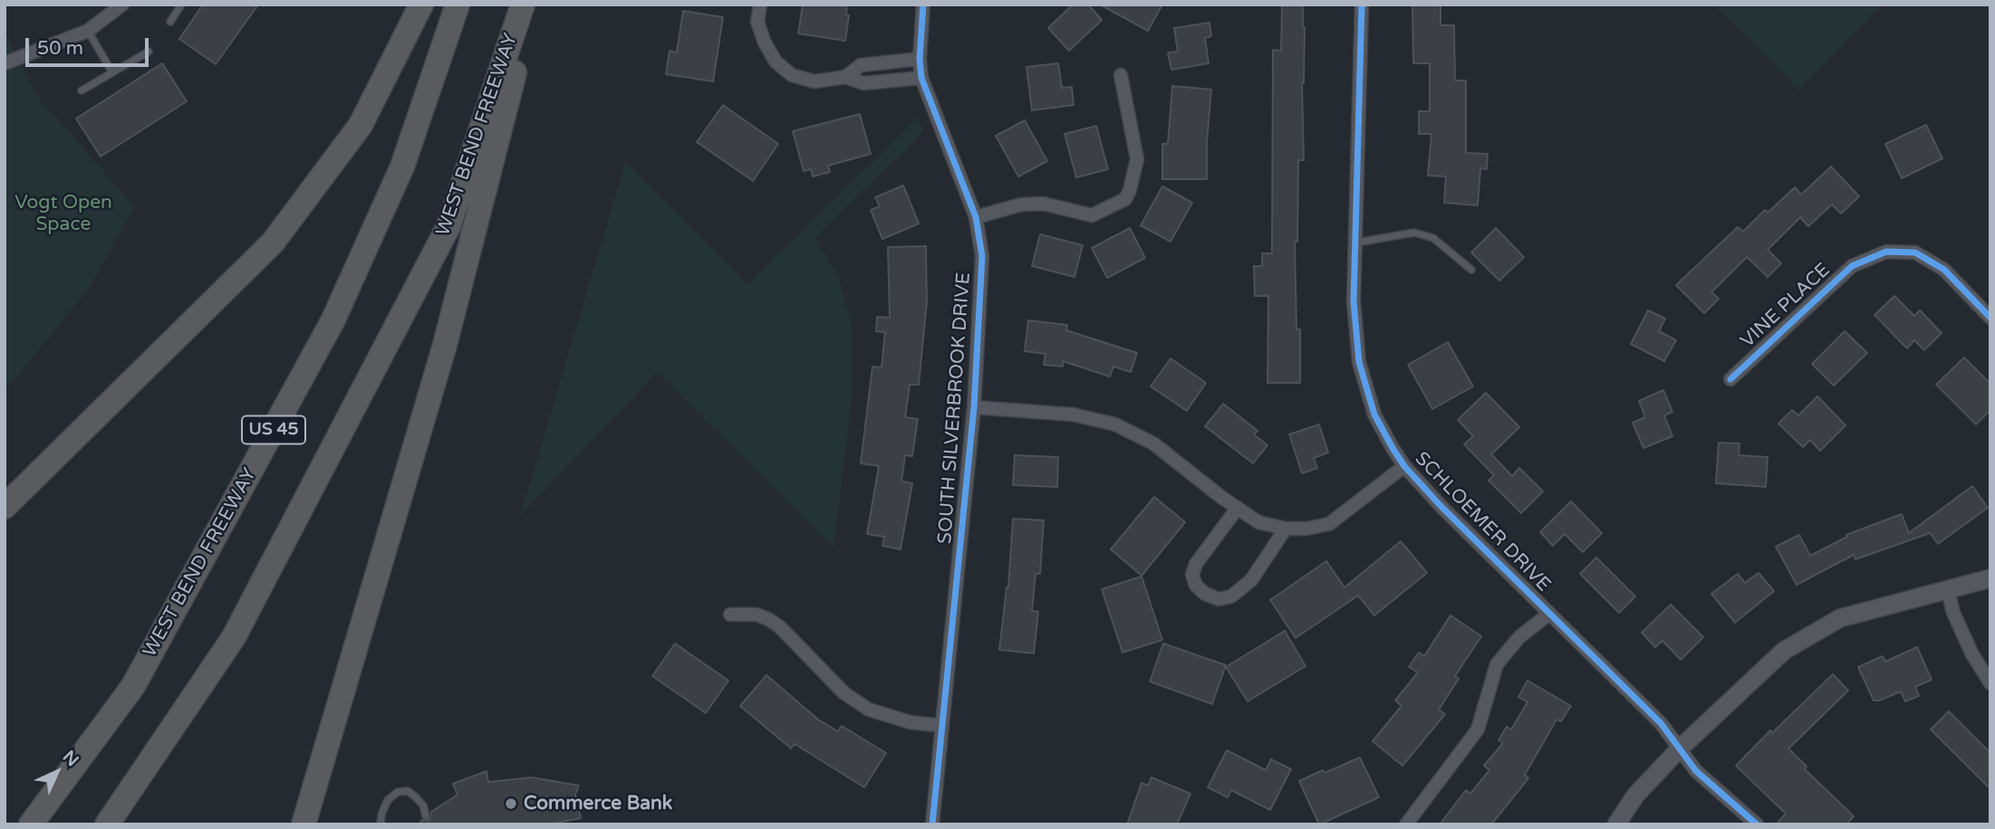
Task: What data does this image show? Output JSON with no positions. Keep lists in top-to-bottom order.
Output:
{
  "streets": {
    "highway": ["WEST BEND FREEWAY", "US 45"],
    "street": ["VINE PLACE", "SOUTH SILVERBROOK DRIVE", "SCHLOEMER DRIVE"]
  },
  "parks": ["Vogt Open Space"],
  "places": ["Commerce Bank"],
  "scale_bar": "50 m",
  "north": "top right"
}
